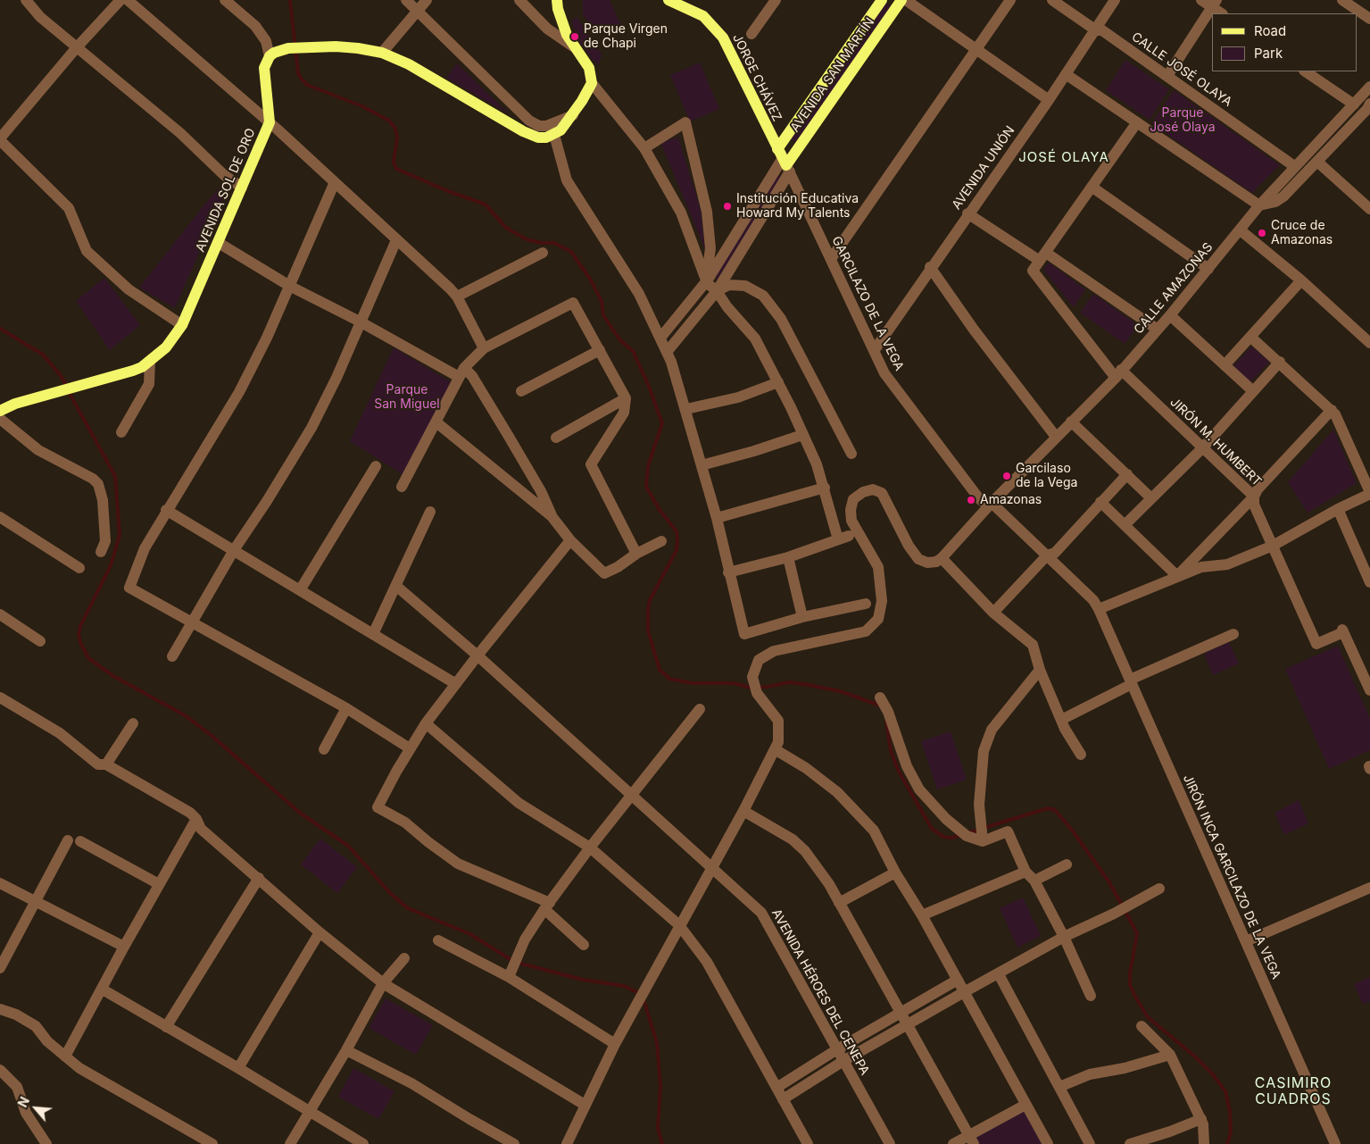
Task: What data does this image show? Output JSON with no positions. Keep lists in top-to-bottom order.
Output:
{
  "streets": {
    "main road": ["AVENIDA SAN MARTÍN", "JORGE CHÁVEZ", "AVENIDA SOL DE ORO"],
    "street": [
      "CALLE JOSÉ OLAYA",
      "AVENIDA UNIÓN",
      "CALLE AMAZONAS",
      "GARCILAZO DE LA VEGA",
      "JIRÓN M. HUMBERT",
      "JIRÓN INCA GARCILAZO DE LA VEGA",
      "AVENIDA HÉROES DEL CENEPA"
    ]
  },
  "crossings": [
    ["CALLE JOSÉ OLAYA", "AVENIDA UNIÓN"],
    ["CALLE JOSÉ OLAYA", "CALLE AMAZONAS"],
    ["AVENIDA SAN MARTÍN", "JORGE CHÁVEZ"],
    ["AVENIDA SAN MARTÍN", "GARCILAZO DE LA VEGA"],
    ["JORGE CHÁVEZ", "GARCILAZO DE LA VEGA"],
    ["AVENIDA UNIÓN", "GARCILAZO DE LA VEGA"],
    ["CALLE AMAZONAS", "GARCILAZO DE LA VEGA"],
    ["CALLE AMAZONAS", "JIRÓN M. HUMBERT"],
    ["GARCILAZO DE LA VEGA", "JIRÓN INCA GARCILAZO DE LA VEGA"]
  ],
  "districts": ["JOSÉ OLAYA", "CASIMIRO CUADROS"],
  "parks": ["Parque José Olaya", "Parque San Miguel"],
  "places": [
    "Parque Virgen de Chapi",
    "Institución Educativa Howard My Talents",
    "Cruce de Amazonas",
    "Garcilaso de la Vega",
    "Amazonas"
  ],
  "legend": ["Road", "Park"],
  "north": "top left"
}
